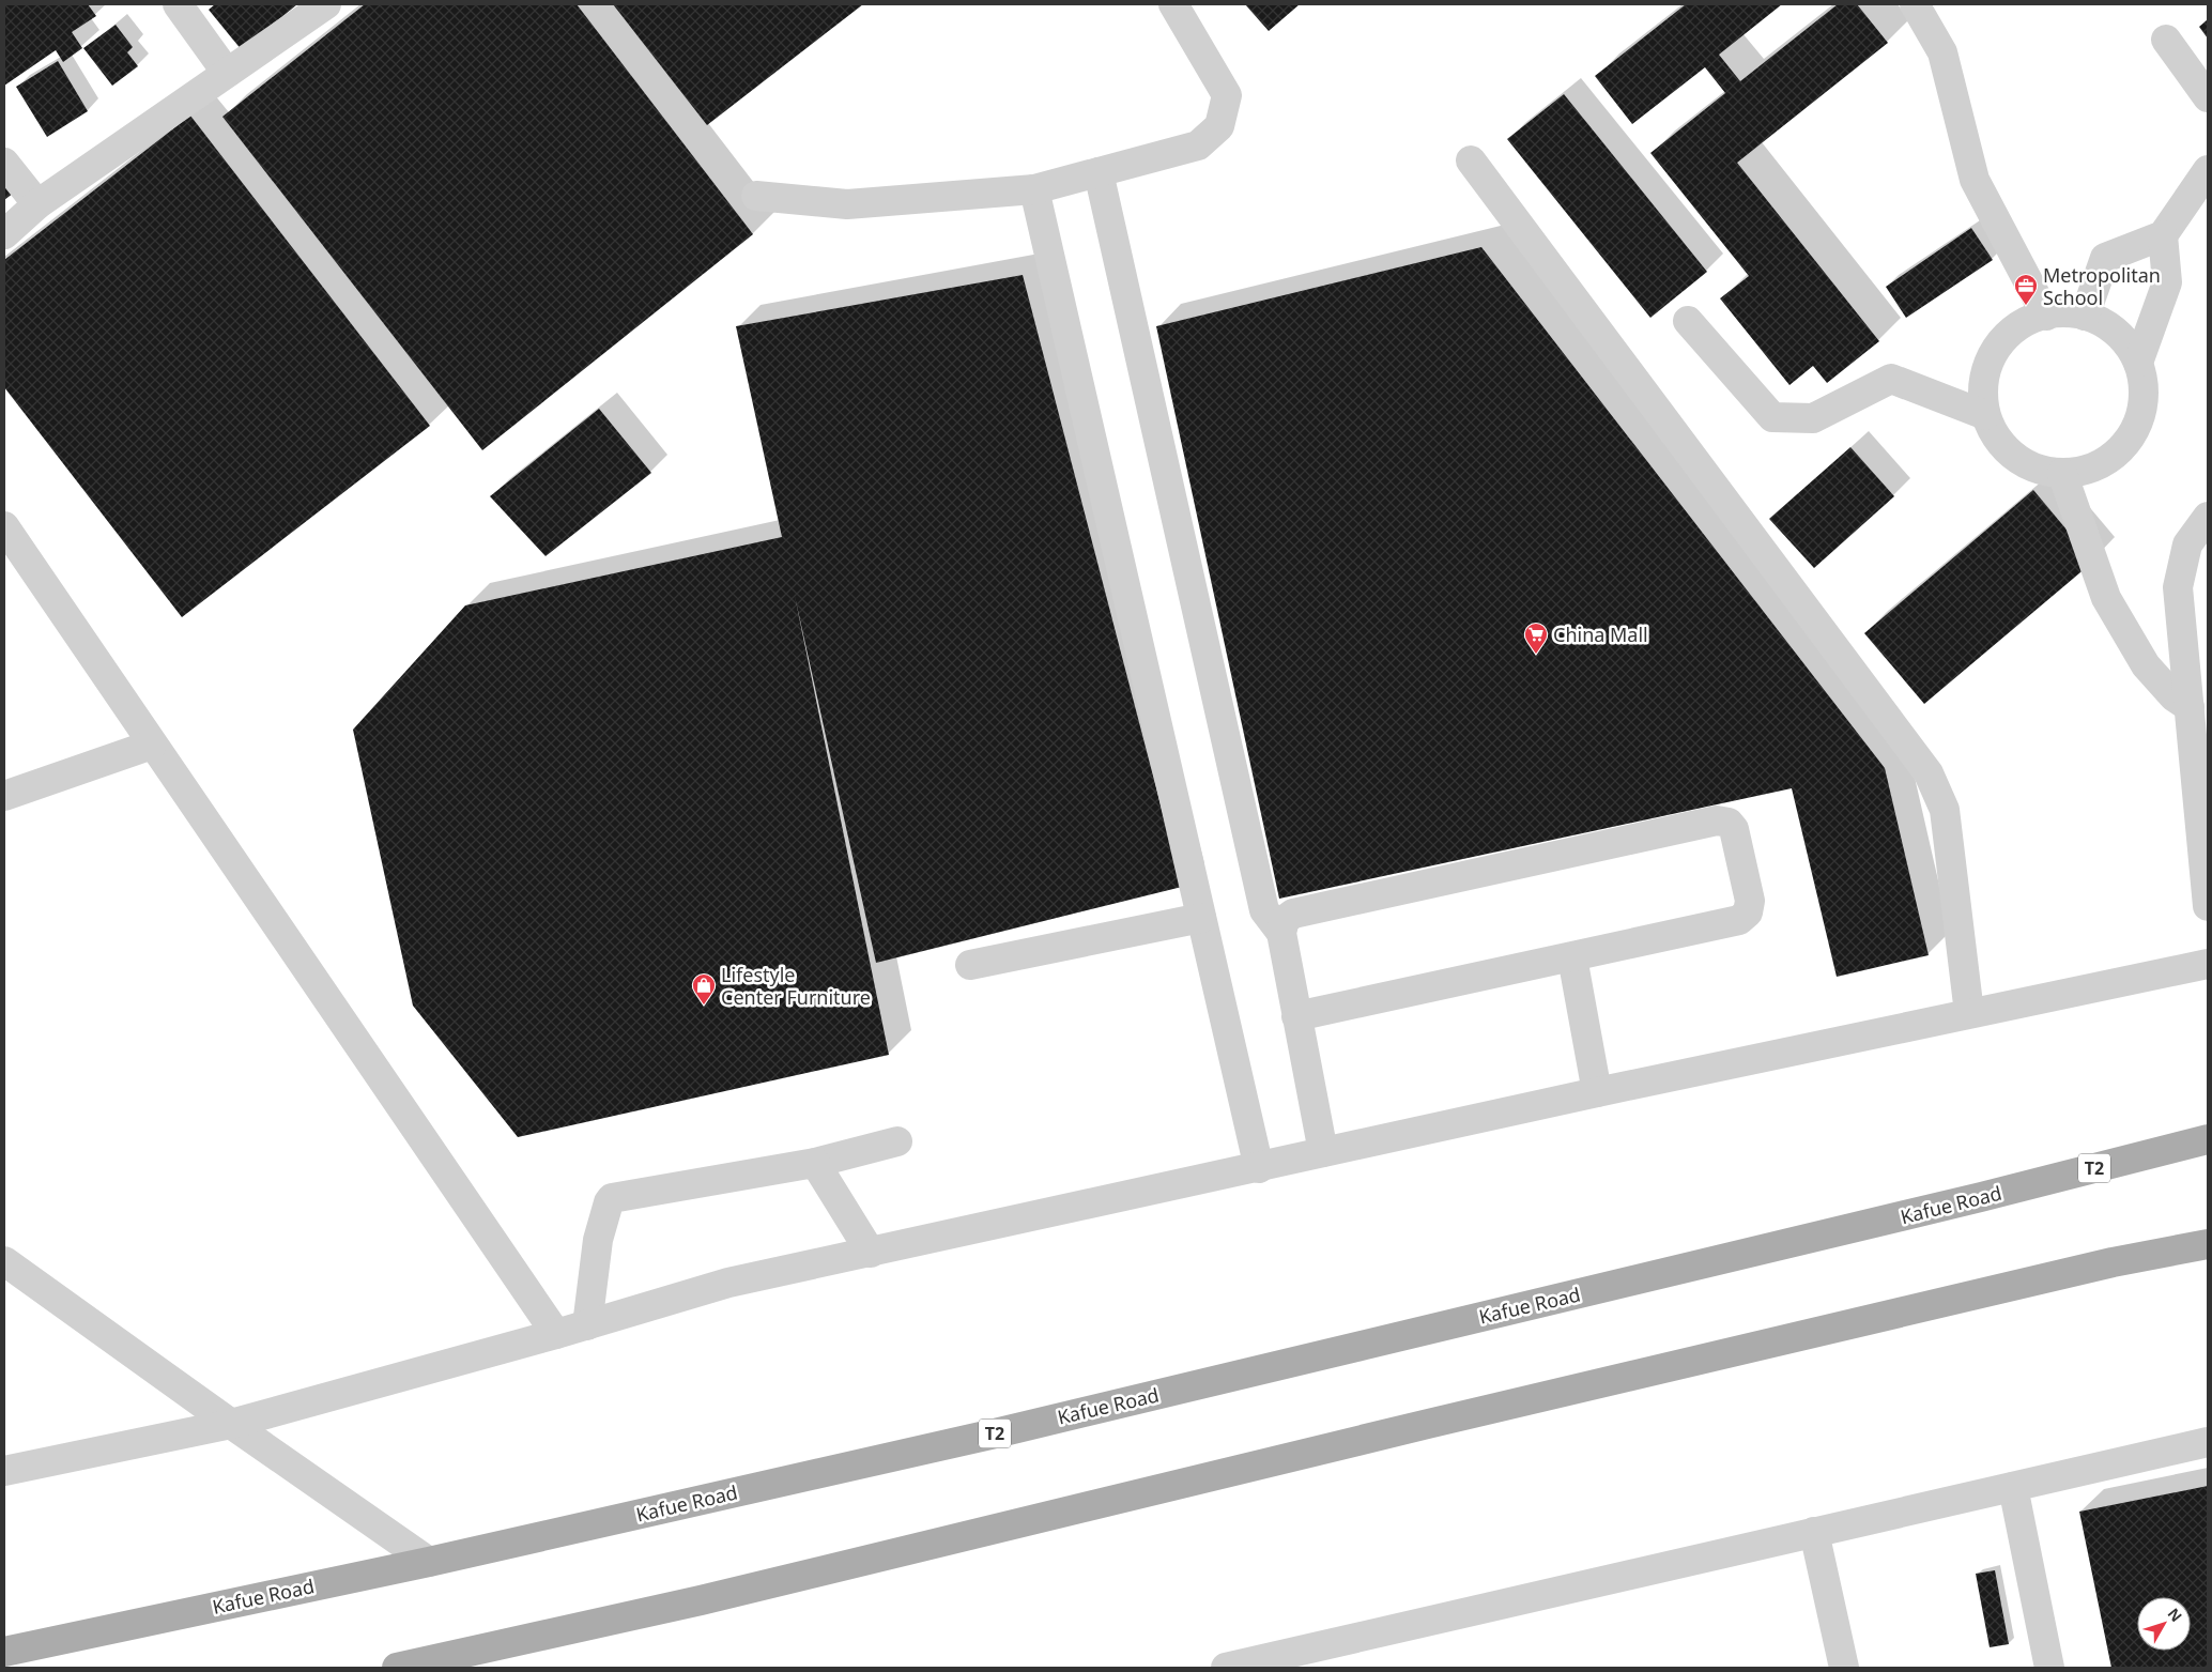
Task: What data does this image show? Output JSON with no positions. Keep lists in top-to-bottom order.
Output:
{
  "streets": {
    "main road": ["T2", "Kafue Road"]
  },
  "places": {
    "office": ["Metropolitan School"],
    "supermarket": ["China Mall"],
    "shop": ["Lifestyle Center Furniture"]
  },
  "north": "top right"
}
